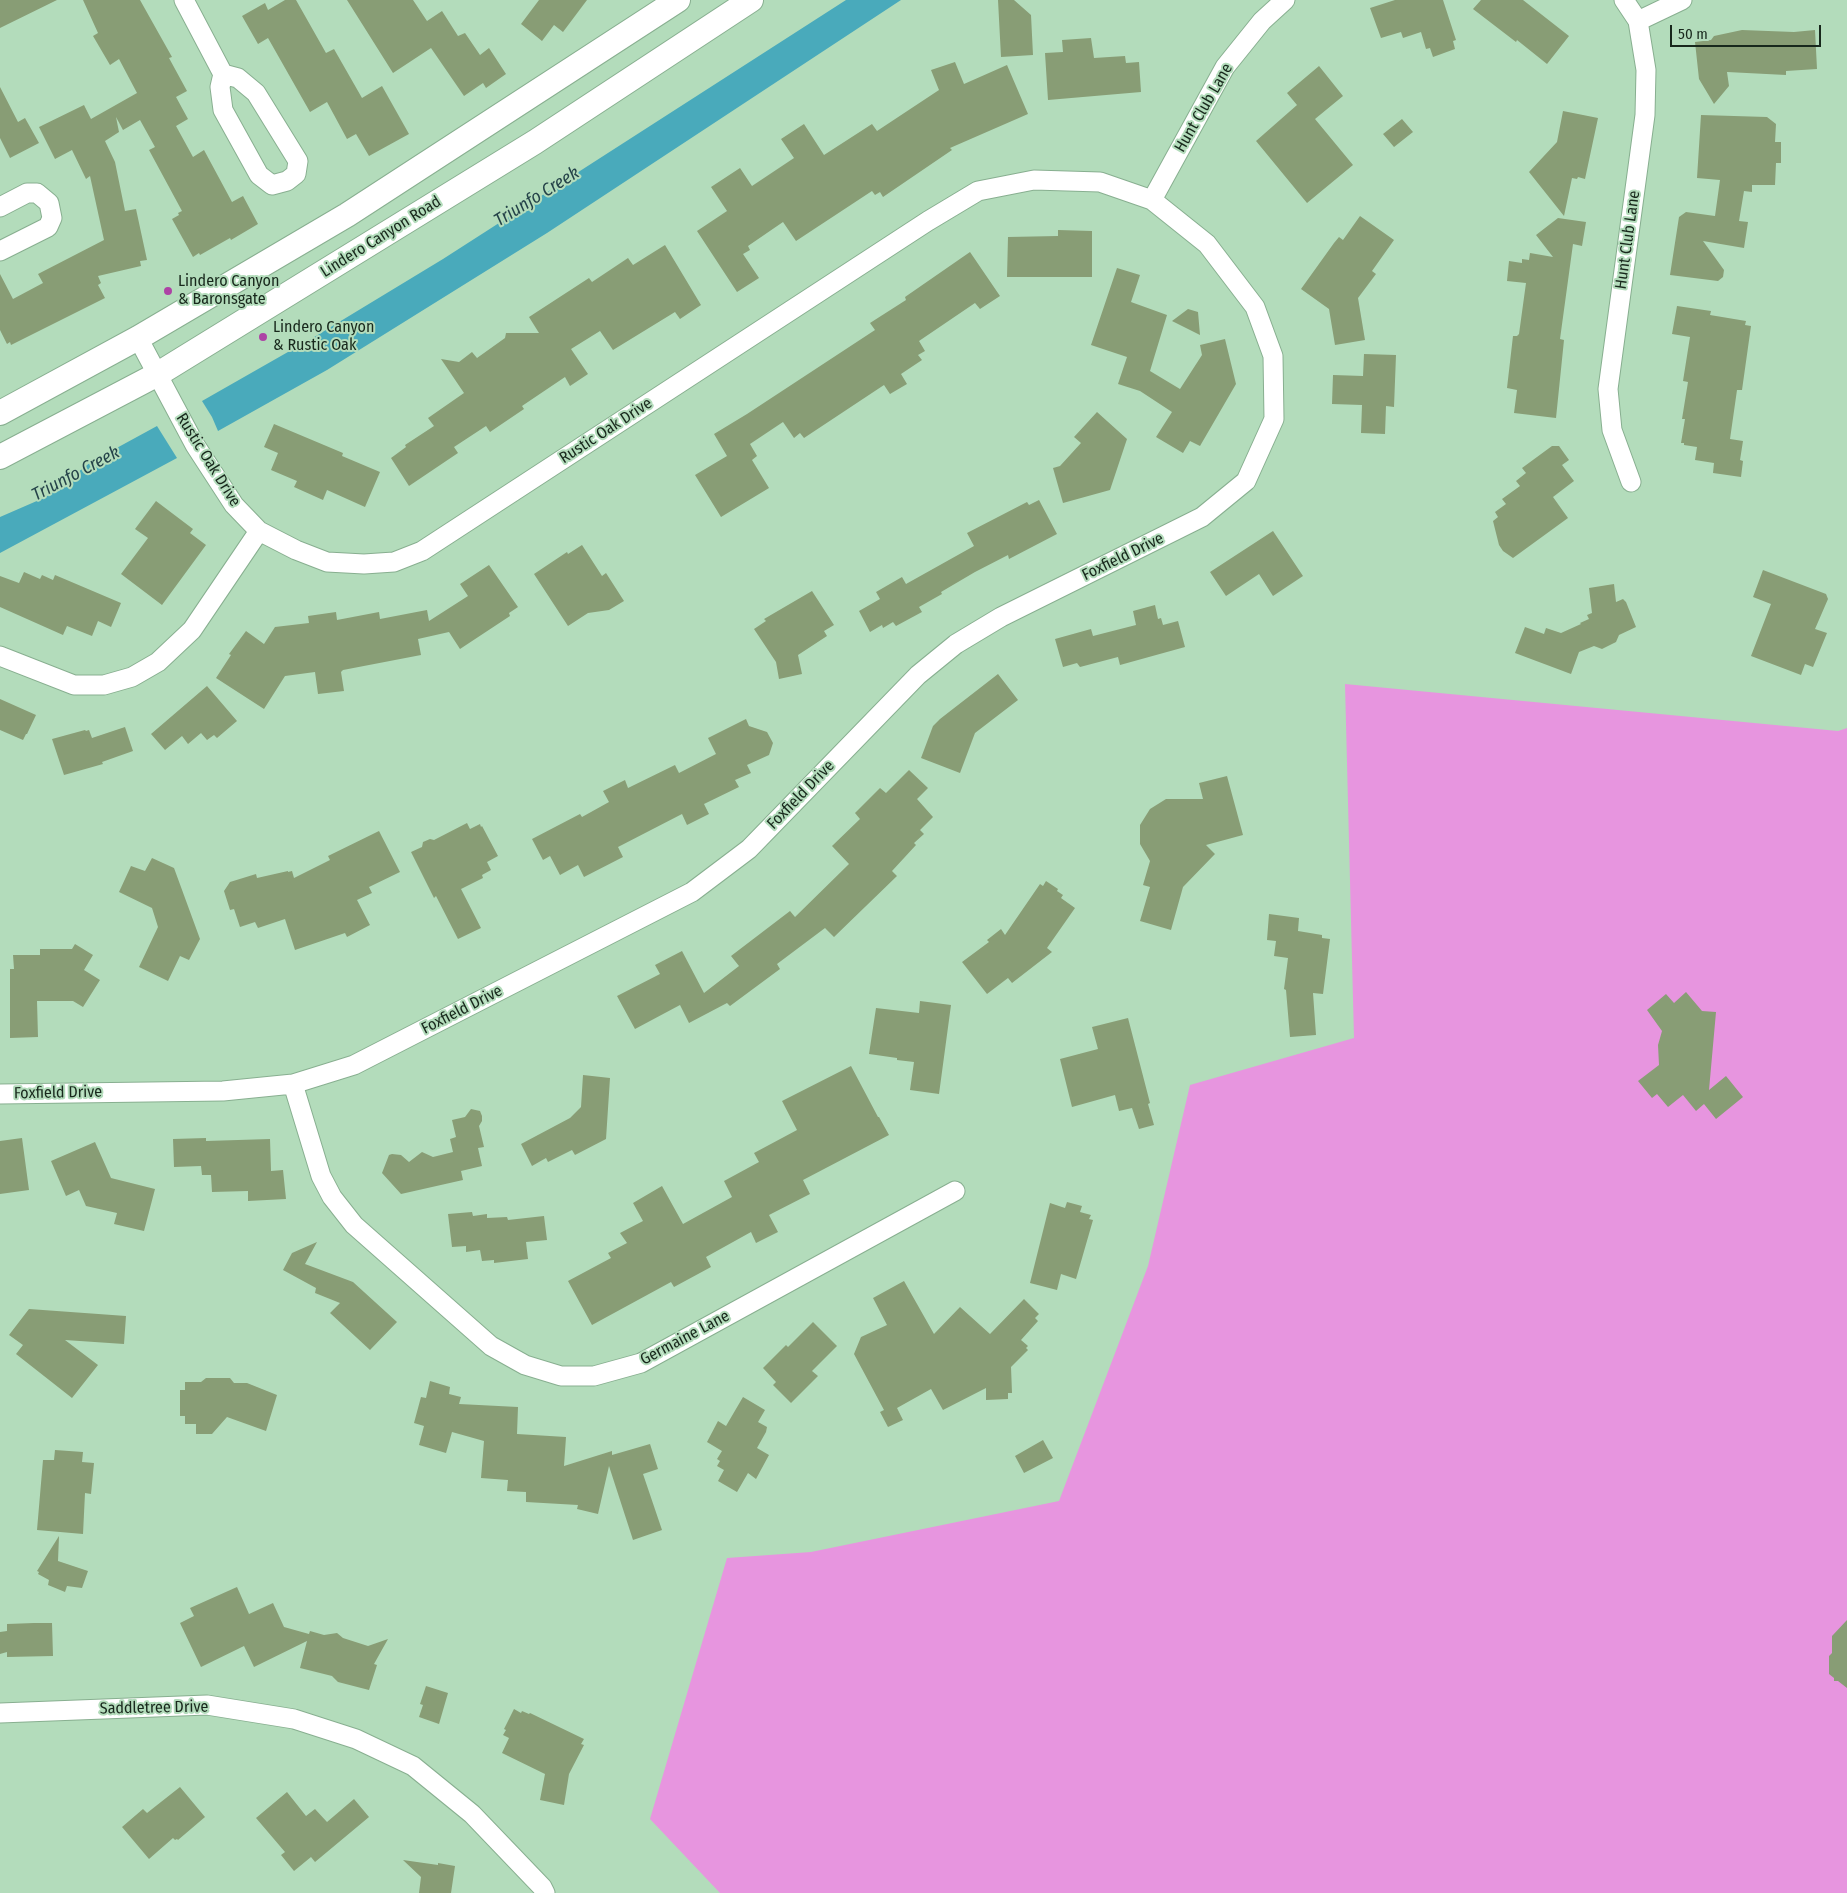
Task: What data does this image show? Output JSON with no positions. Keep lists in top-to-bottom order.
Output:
{
  "streets": {
    "street": [
      "Hunt Club Lane",
      "Lindero Canyon Road",
      "Rustic Oak Drive",
      "Foxfield Drive",
      "Germaine Lane",
      "Saddletree Drive"
    ]
  },
  "crossings": [
    ["Hunt Club Lane", "Rustic Oak Drive"],
    ["Hunt Club Lane", "Foxfield Drive"],
    ["Lindero Canyon Road", "Rustic Oak Drive"],
    ["Rustic Oak Drive", "Foxfield Drive"],
    ["Foxfield Drive", "Germaine Lane"]
  ],
  "water": ["Triunfo Creek"],
  "places": ["Lindero Canyon & Baronsgate", "Lindero Canyon & Rustic Oak"],
  "scale_bar": "50 m"
}
